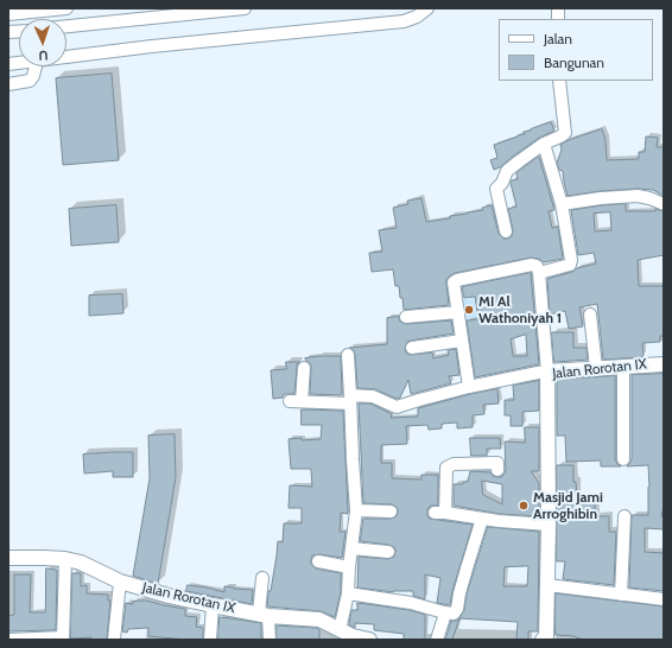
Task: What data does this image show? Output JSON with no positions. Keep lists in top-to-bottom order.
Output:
{
  "streets": {
    "street": ["Jalan Rorotan IX"]
  },
  "places": ["MI Al Wathoniyah 1", "Masjid Jami Arroghibin"],
  "legend": ["Jalan", "Bangunan"],
  "north": "bottom"
}
